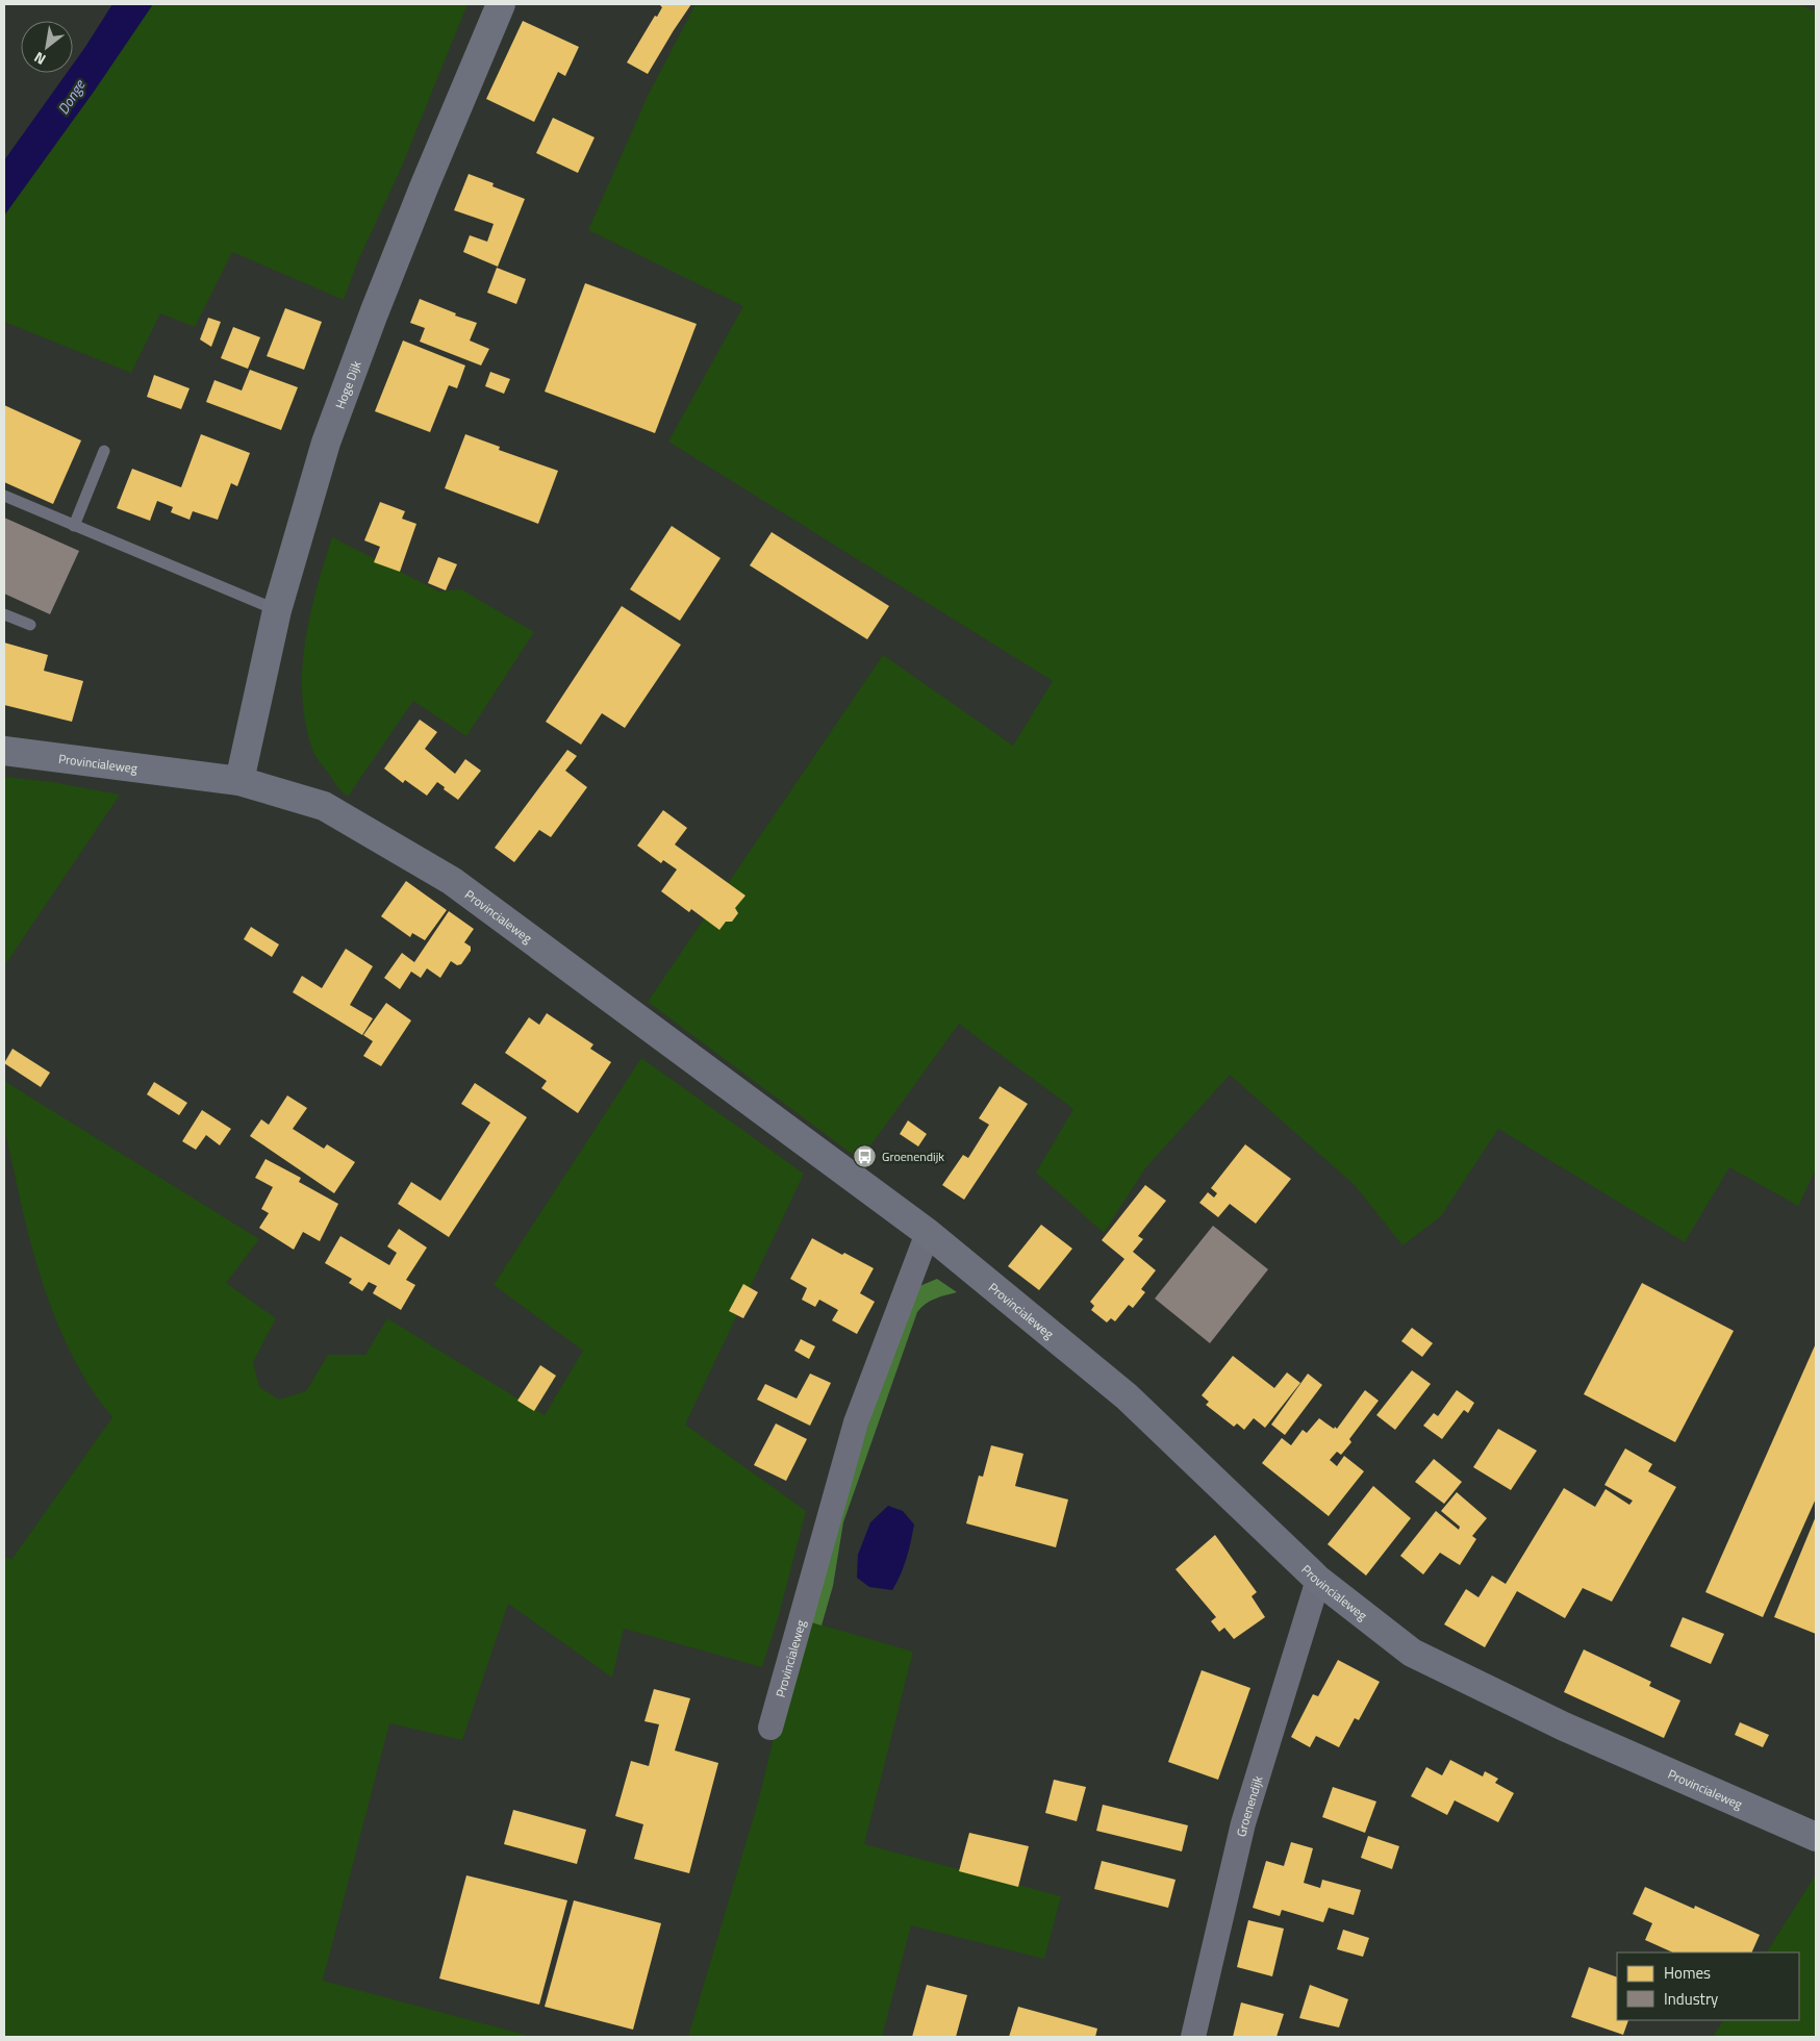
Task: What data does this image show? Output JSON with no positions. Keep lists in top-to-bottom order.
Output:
{
  "streets": {
    "street": ["Hoge Dijk", "Provincialeweg", "Groenendijk"]
  },
  "crossings": [
    ["Hoge Dijk", "Provincialeweg"],
    ["Provincialeweg", "Groenendijk"]
  ],
  "water": ["Donge"],
  "places": {
    "bus stop": ["Groenendijk"]
  },
  "legend": ["Homes", "Industry"],
  "north": "bottom left"
}
